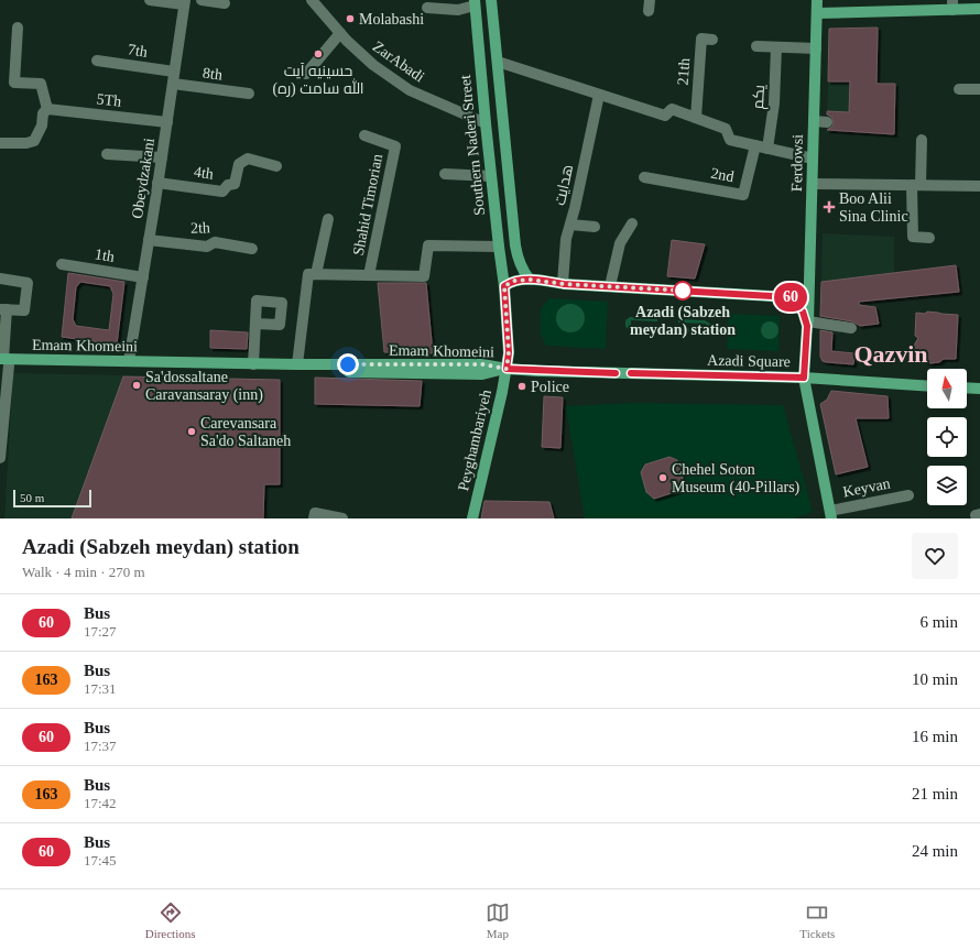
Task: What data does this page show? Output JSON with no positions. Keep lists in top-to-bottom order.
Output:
{
  "streets": {
    "main road": [
      "Southern Naderi Street",
      "Ferdowsi",
      "Emam Khomeini",
      "Azadi Square",
      "Peyghambariyeh"
    ],
    "street": [
      "7th",
      "ZarAbadi",
      "21th",
      "8th",
      "یکم",
      "5Th",
      "4th",
      "2nd",
      "Obeydzakani",
      "هدایت",
      "Shahid Timorian",
      "2th",
      "1th",
      "Keyvan"
    ]
  },
  "crossings": [
    ["7th", "Obeydzakani"],
    ["ZarAbadi", "Southern Naderi Street"],
    ["8th", "Obeydzakani"],
    ["5Th", "Obeydzakani"],
    ["Southern Naderi Street", "Azadi Square"],
    ["Ferdowsi", "Azadi Square"],
    ["4th", "Obeydzakani"],
    ["Obeydzakani", "2th"],
    ["Obeydzakani", "1th"],
    ["Obeydzakani", "Emam Khomeini"],
    ["هدایت", "Azadi Square"],
    ["Emam Khomeini", "Azadi Square"],
    ["Emam Khomeini", "Peyghambariyeh"],
    ["Azadi Square", "Peyghambariyeh"]
  ],
  "districts": ["Qazvin"],
  "places": {
    "other": [
      "Molabashi",
      "حسینیه آیت الله سامت (ره)",
      "Azadi (Sabzeh meydan) station",
      "Sa'dossaltane Caravansaray (inn)",
      "Police",
      "Carevansara Sa'do Saltaneh",
      "Chehel Soton Museum (40-Pillars)"
    ],
    "health": ["Boo Alii Sina Clinic"]
  },
  "lines": ["bus line 60"],
  "scale_bar": "50 m",
  "north": "top",
  "page": {
    "on_map": "60",
    "scale": "50 m",
    "heading": ["Azadi (Sabzeh meydan) station", "Walk · 4 min · 270 m"],
    "list": [
      {
        "mark": "60",
        "name": "Bus",
        "note": "17:27",
        "value": "6 min"
      },
      {
        "mark": "163",
        "name": "Bus",
        "note": "17:31",
        "value": "10 min"
      },
      {
        "mark": "60",
        "name": "Bus",
        "note": "17:37",
        "value": "16 min"
      },
      {
        "mark": "163",
        "name": "Bus",
        "note": "17:42",
        "value": "21 min"
      },
      {
        "mark": "60",
        "name": "Bus",
        "note": "17:45",
        "value": "24 min"
      }
    ],
    "tabs": ["Directions", "Map", "Tickets"]
  }
}
